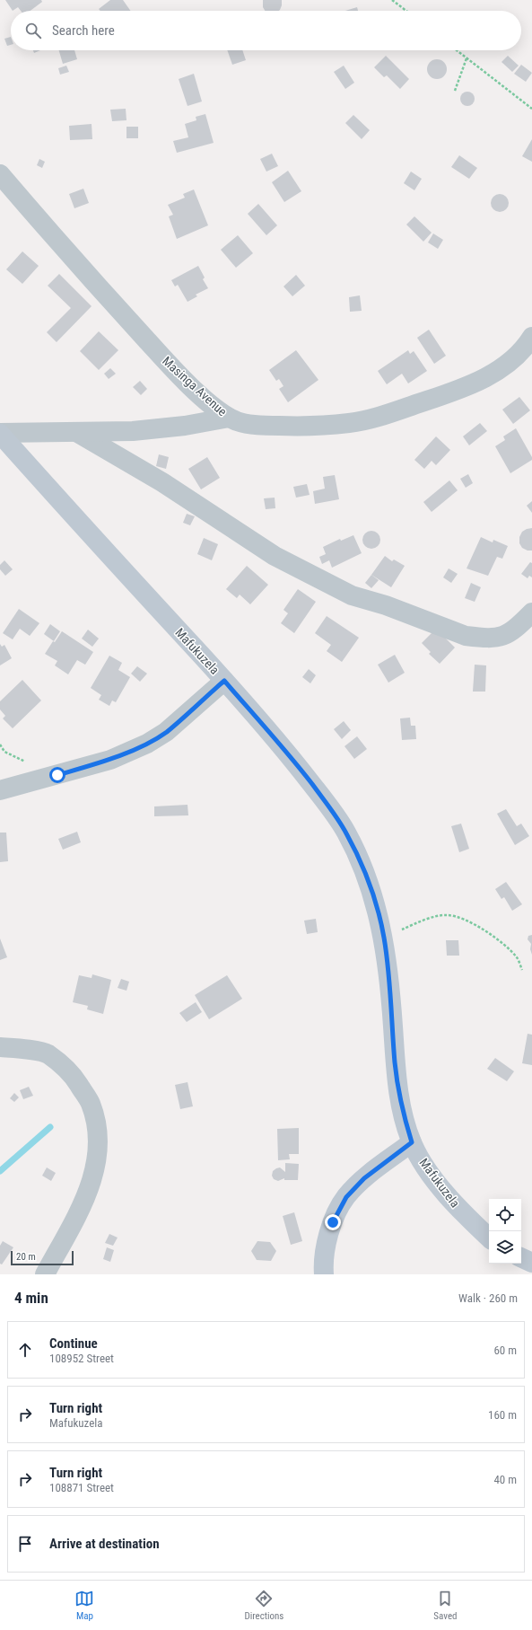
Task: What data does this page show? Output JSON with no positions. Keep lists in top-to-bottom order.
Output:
{
  "streets": {
    "main road": ["Mafukuzela"],
    "street": ["Masinga Avenue"]
  },
  "scale_bar": "20 m",
  "page": {
    "search": "Search here",
    "scale": "20 m",
    "heading": ["4 min", "Walk · 260 m"],
    "list": [
      ["Continue", "108952 Street", "60 m"],
      ["Turn right", "Mafukuzela", "160 m"],
      ["Turn right", "108871 Street", "40 m"],
      "Arrive at destination"
    ],
    "nav": ["Map", "Directions", "Saved"]
  }
}
